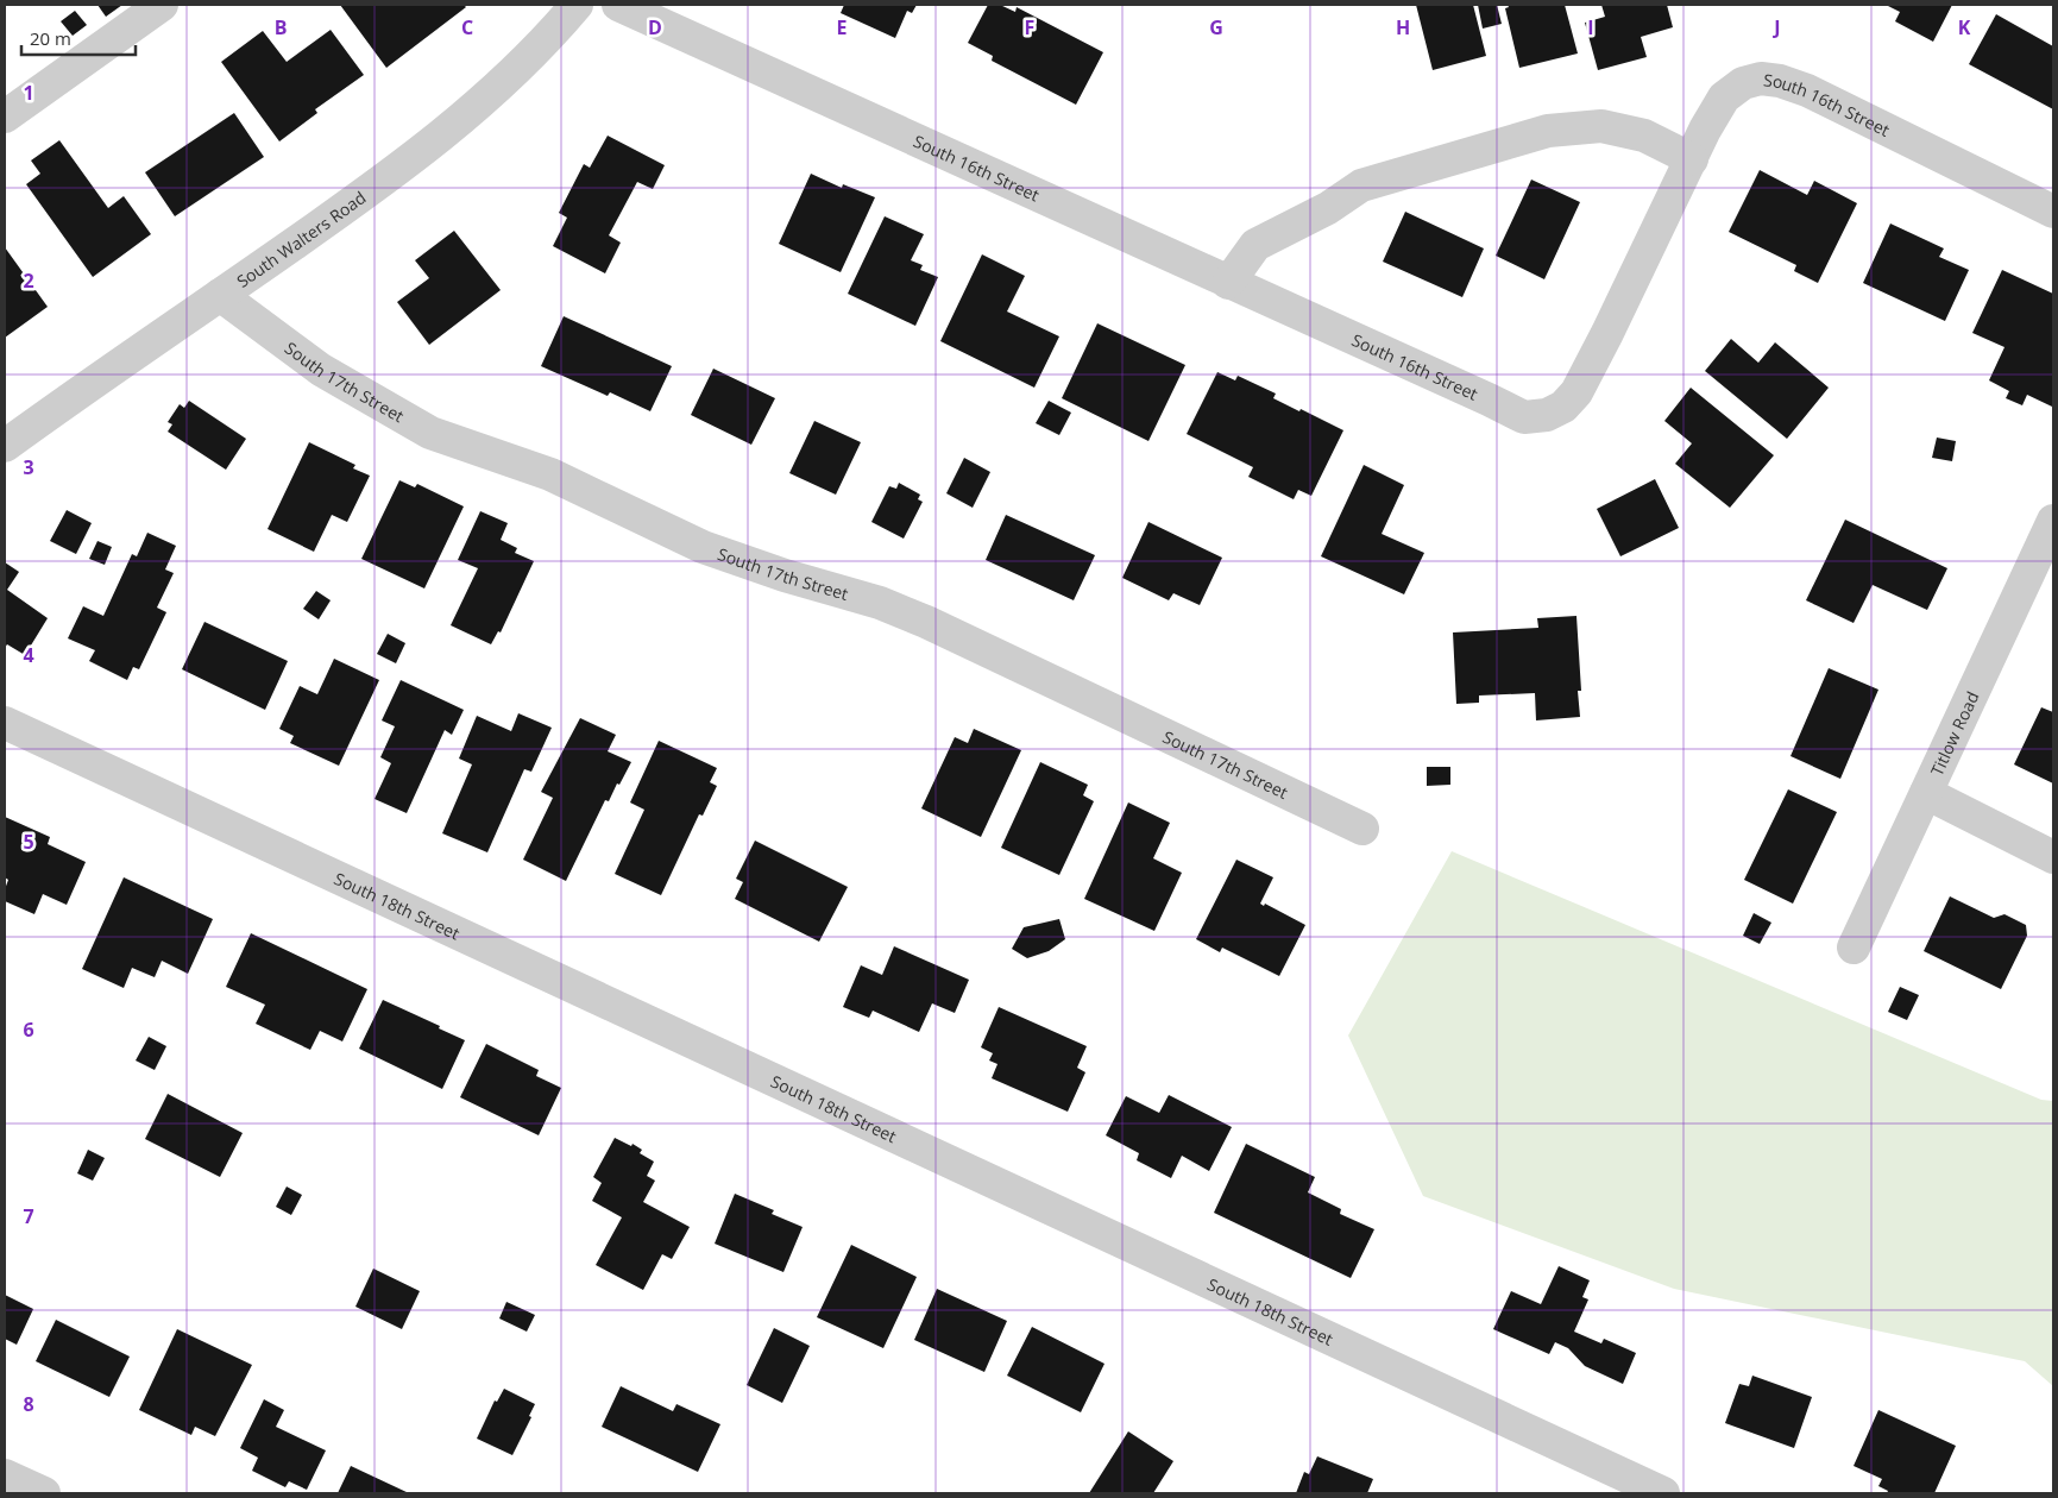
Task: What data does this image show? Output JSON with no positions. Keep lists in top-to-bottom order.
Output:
{
  "streets": {
    "street": [
      "South 16th Street",
      "South Walters Road",
      "South 17th Street",
      "Titlow Road",
      "South 18th Street"
    ]
  },
  "crossings": [
    ["South Walters Road", "South 17th Street"]
  ],
  "scale_bar": "20 m",
  "grid": {
    "columns": [
      "B",
      "C",
      "D",
      "E",
      "F",
      "G",
      "H",
      "I",
      "J",
      "K"
    ],
    "rows": [
      "1",
      "2",
      "3",
      "4",
      "5",
      "6",
      "7",
      "8"
    ]
  }
}
